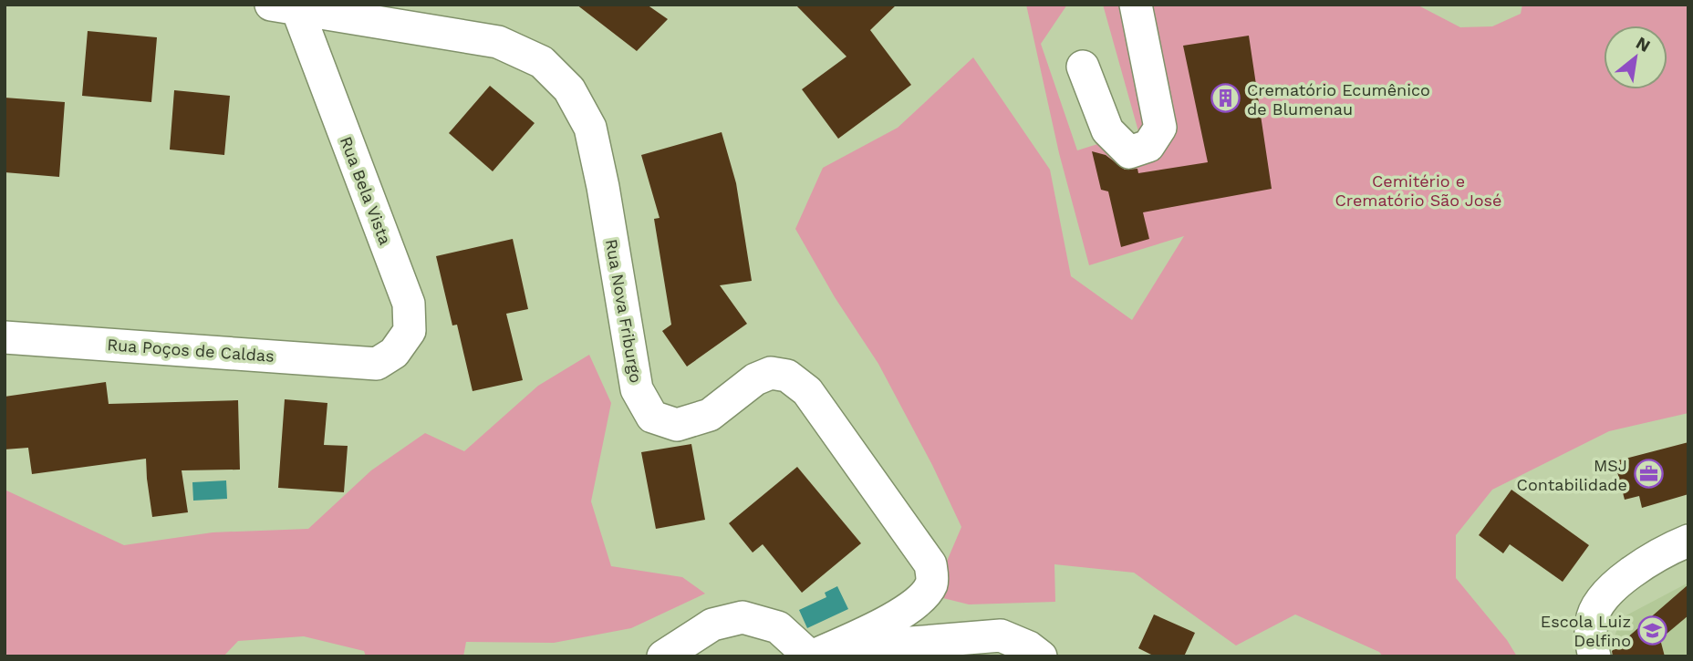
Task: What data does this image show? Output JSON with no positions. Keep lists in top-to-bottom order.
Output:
{
  "streets": {
    "street": ["Rua Bela Vista", "Rua Nova Friburgo", "Rua Poços de Caldas"]
  },
  "crossings": [
    ["Rua Bela Vista", "Rua Nova Friburgo"],
    ["Rua Bela Vista", "Rua Poços de Caldas"]
  ],
  "parks": ["Cemitério e Crematório São José"],
  "places": {
    "building": ["Crematório Ecumênico de Blumenau"],
    "office": ["MSJ Contabilidade"],
    "school or university": ["Escola Luiz Delfino"]
  },
  "north": "top right"
}
